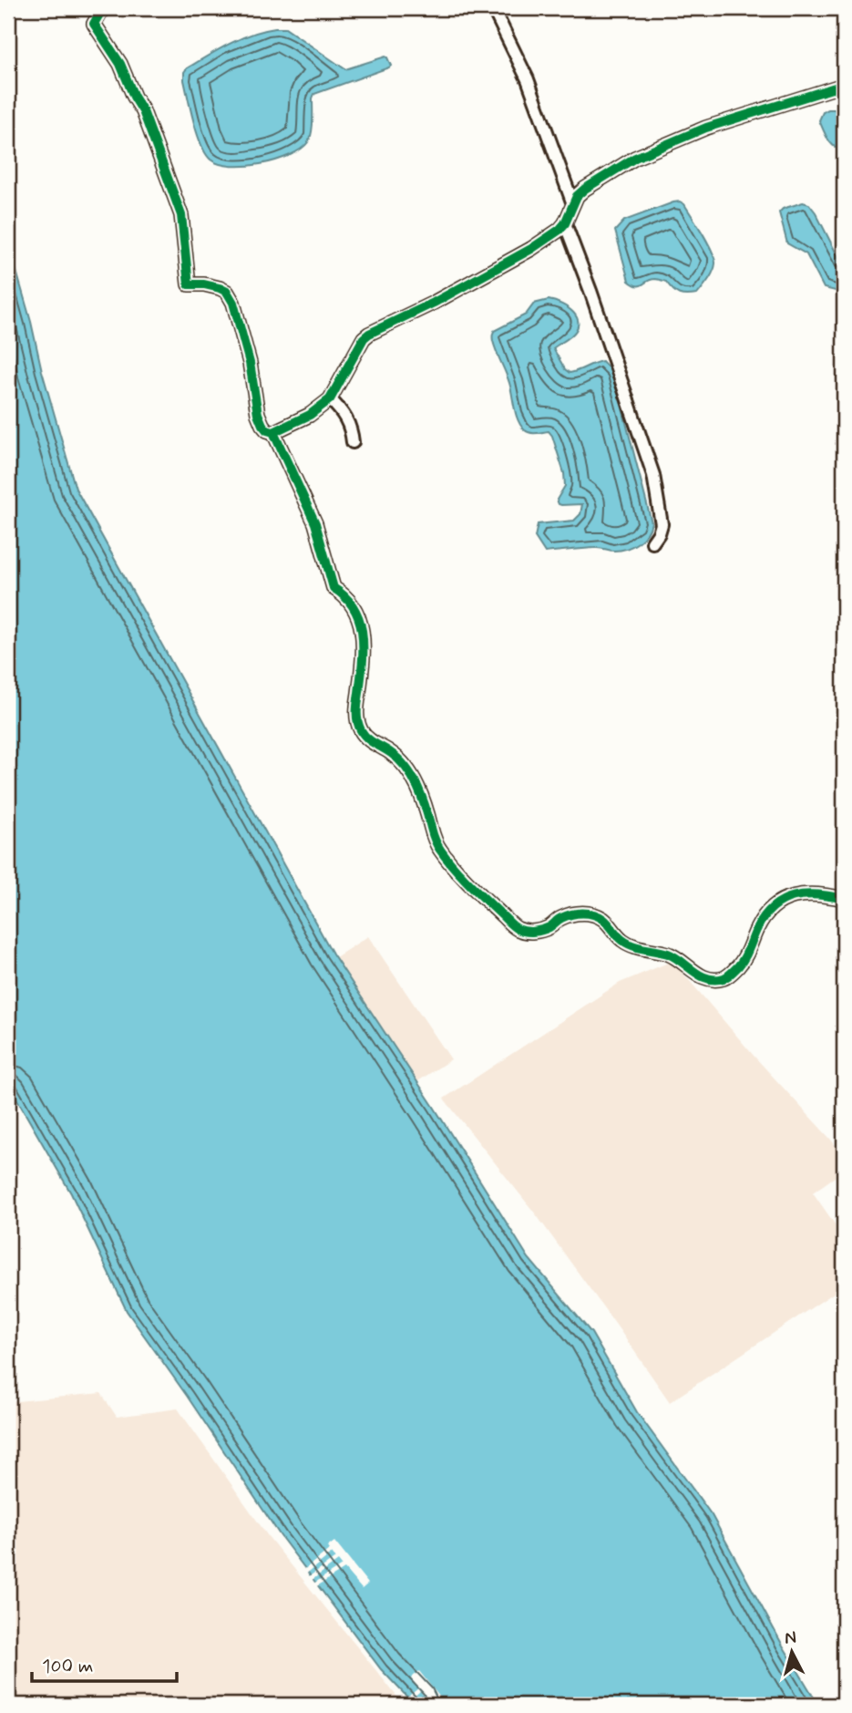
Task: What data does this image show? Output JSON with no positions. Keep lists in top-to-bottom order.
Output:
{
  "scale_bar": "100 m",
  "north": "top"
}
